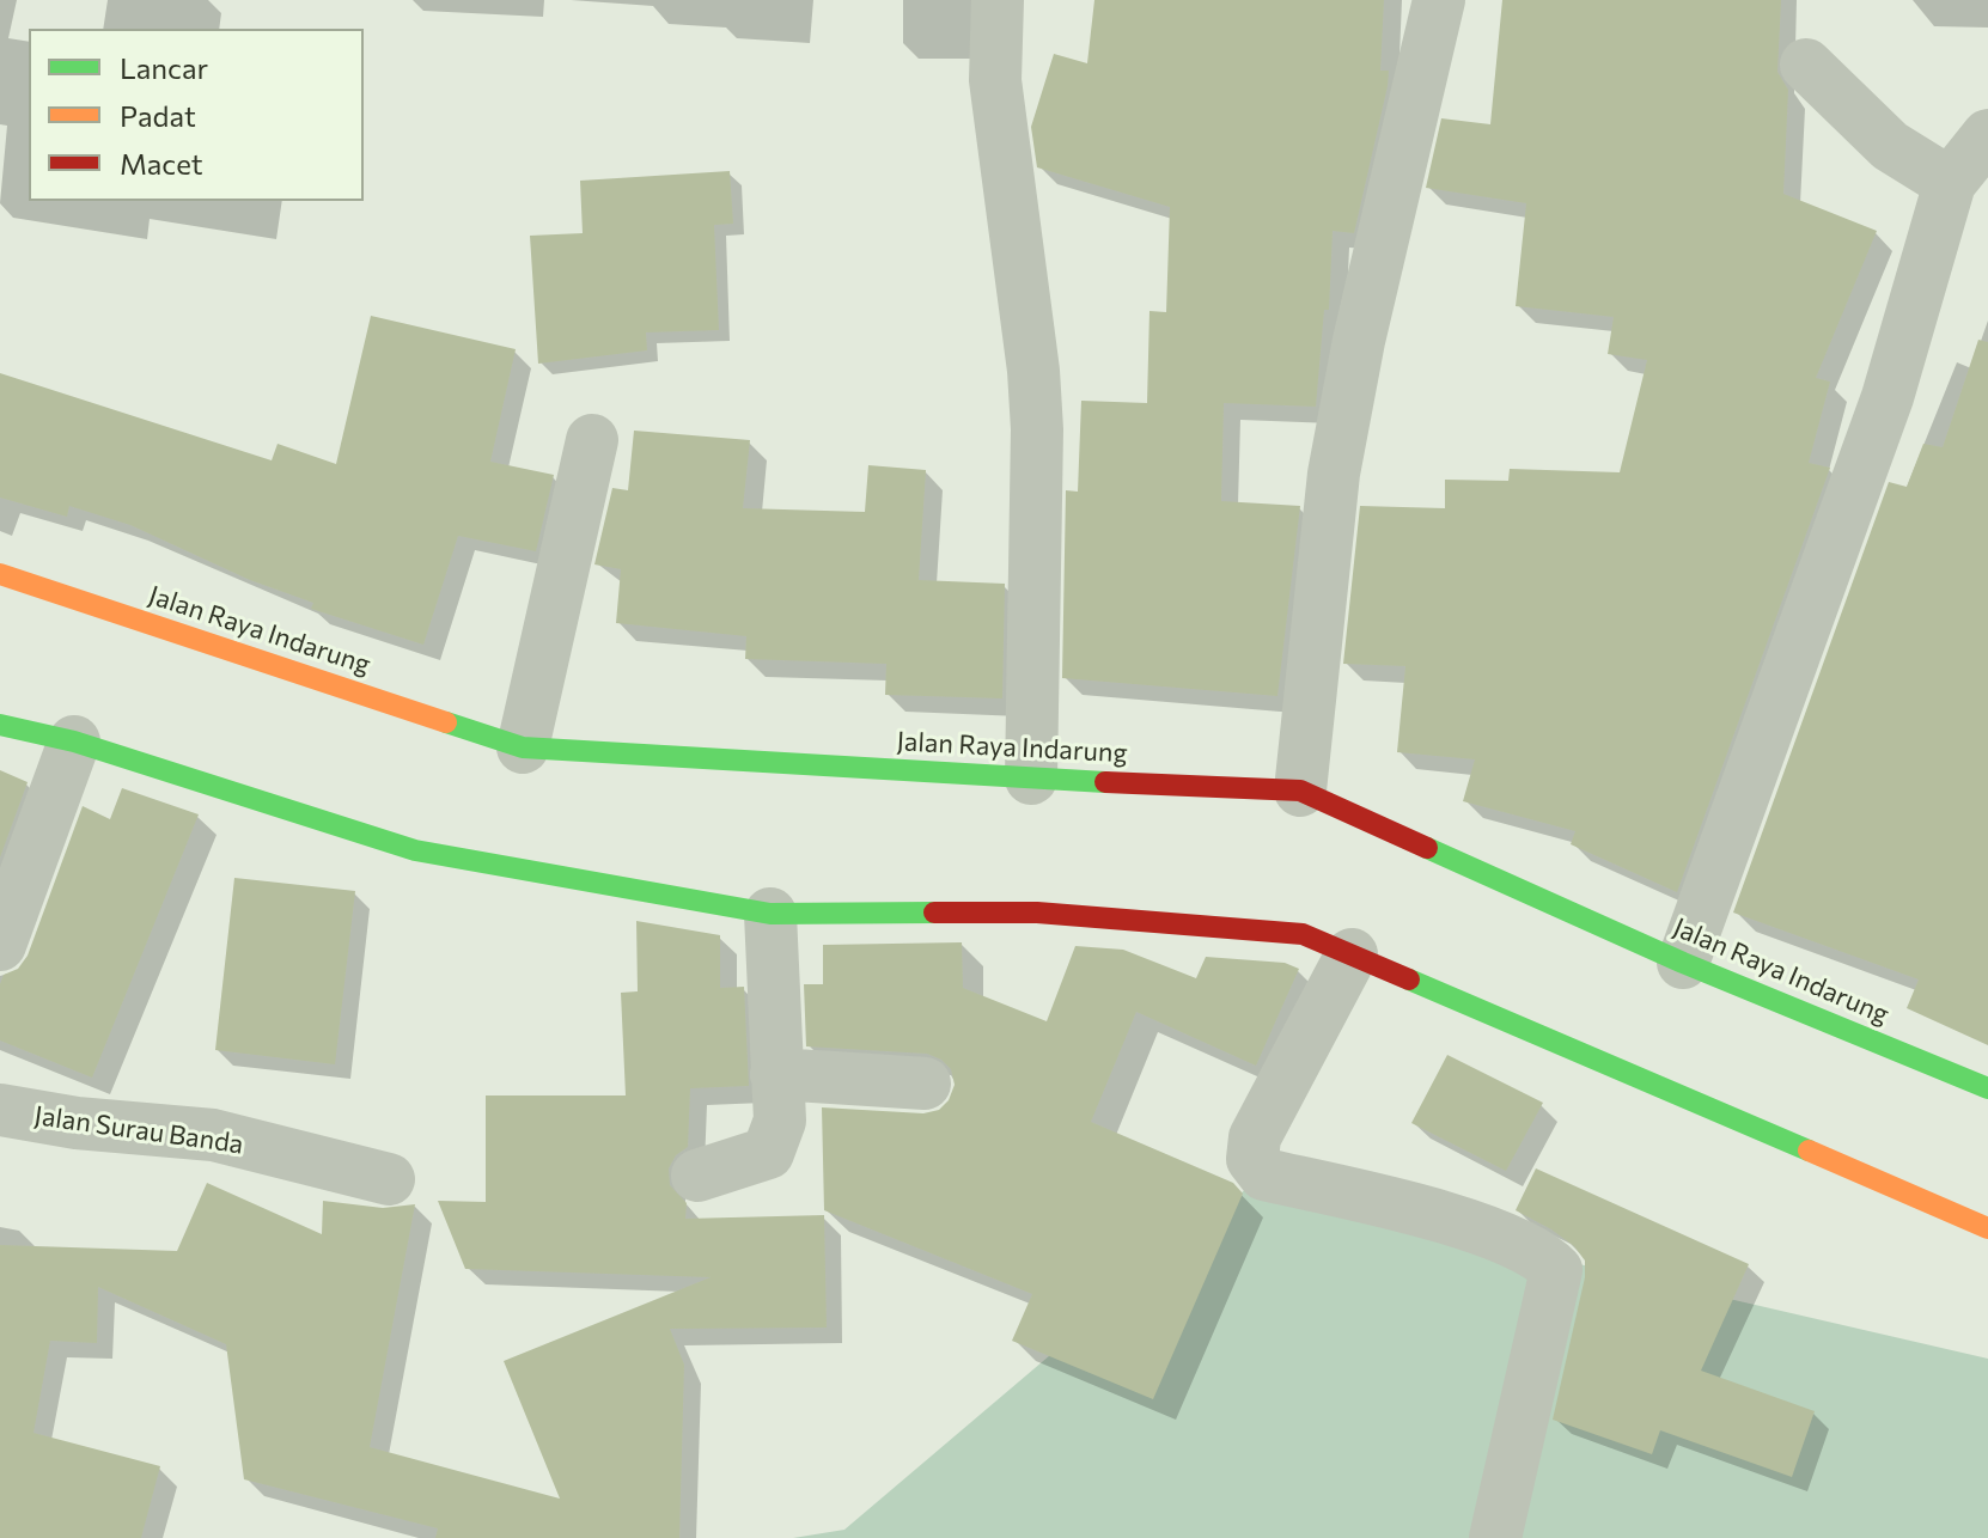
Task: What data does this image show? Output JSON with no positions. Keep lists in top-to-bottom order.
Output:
{
  "streets": {
    "highway": ["Jalan Raya Indarung"],
    "street": ["Jalan Surau Banda"]
  },
  "legend": ["Lancar", "Padat", "Macet"]
}
